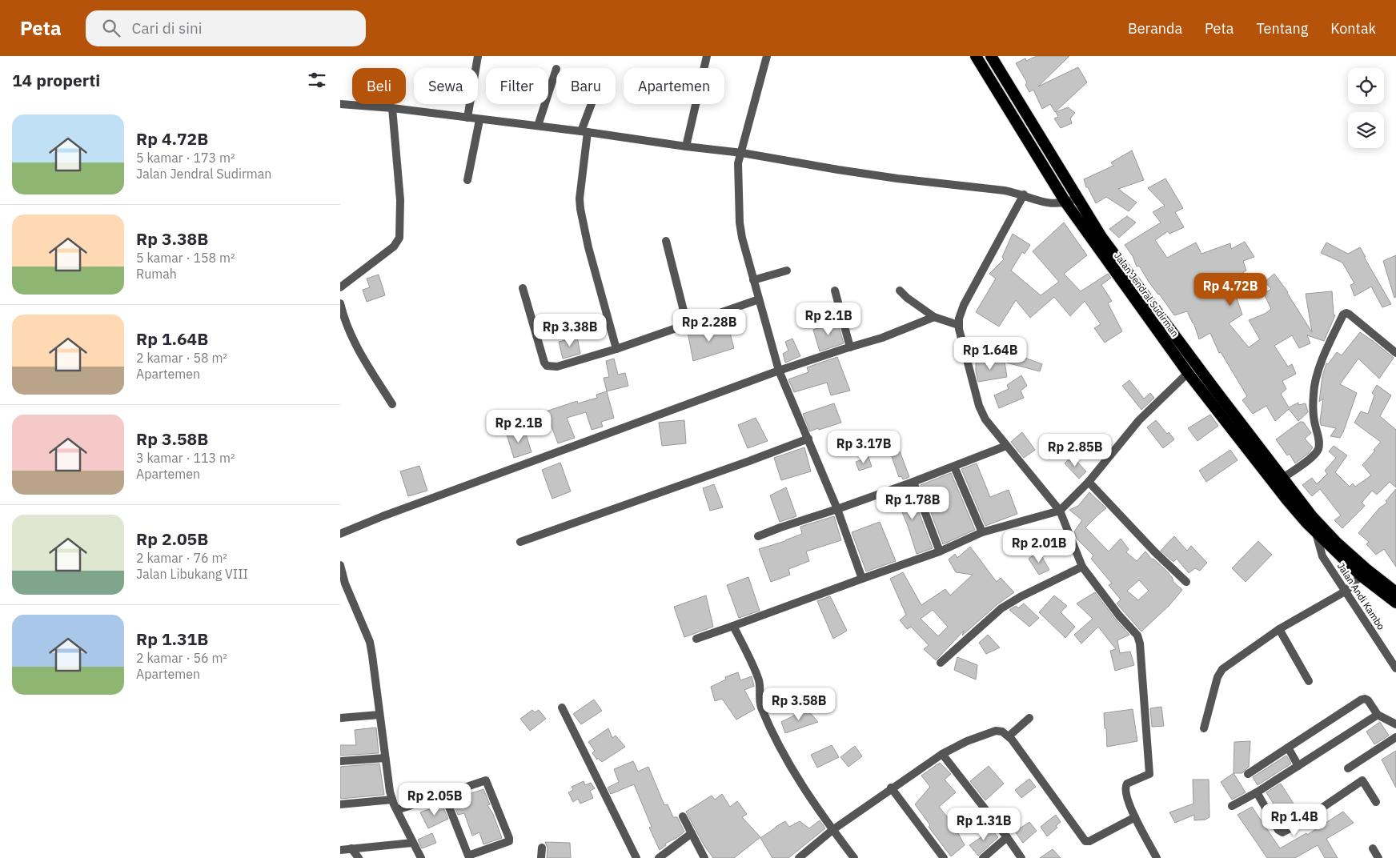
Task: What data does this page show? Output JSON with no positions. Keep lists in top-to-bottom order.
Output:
{
  "streets": {
    "highway": ["Jalan Jendral Sudirman"],
    "street": ["Jalan Andi Kambo"]
  },
  "crossings": [
    ["Jalan Jendral Sudirman", "Jalan Andi Kambo"]
  ],
  "page": {
    "header": "Peta",
    "search": "Cari di sini",
    "nav": [
      "Beranda",
      "Peta",
      "Tentang",
      "Kontak"
    ],
    "heading": "14 properti",
    "chip": [
      "Beli",
      "Sewa",
      "Filter",
      "Baru",
      "Apartemen"
    ],
    "list": [
      {
        "name": "Rp 4.72B",
        "note": "5 kamar · 173 m² · Jalan Jendral Sudirman"
      },
      {
        "name": "Rp 3.38B",
        "note": "5 kamar · 158 m² · Rumah"
      },
      {
        "name": "Rp 1.64B",
        "note": "2 kamar · 58 m² · Apartemen"
      },
      {
        "name": "Rp 3.58B",
        "note": "3 kamar · 113 m² · Apartemen"
      },
      {
        "name": "Rp 2.05B",
        "note": "2 kamar · 76 m² · Jalan Libukang VIII"
      },
      {
        "name": "Rp 1.31B",
        "note": "2 kamar · 56 m² · Apartemen"
      }
    ],
    "price": [
      "Rp 4.72B",
      "Rp 2.1B",
      "Rp 2.28B",
      "Rp 3.38B",
      "Rp 1.64B",
      "Rp 2.1B",
      "Rp 3.17B",
      "Rp 2.85B",
      "Rp 1.78B",
      "Rp 2.01B",
      "Rp 3.58B",
      "Rp 2.05B",
      "Rp 1.4B",
      "Rp 1.31B"
    ]
  }
}
